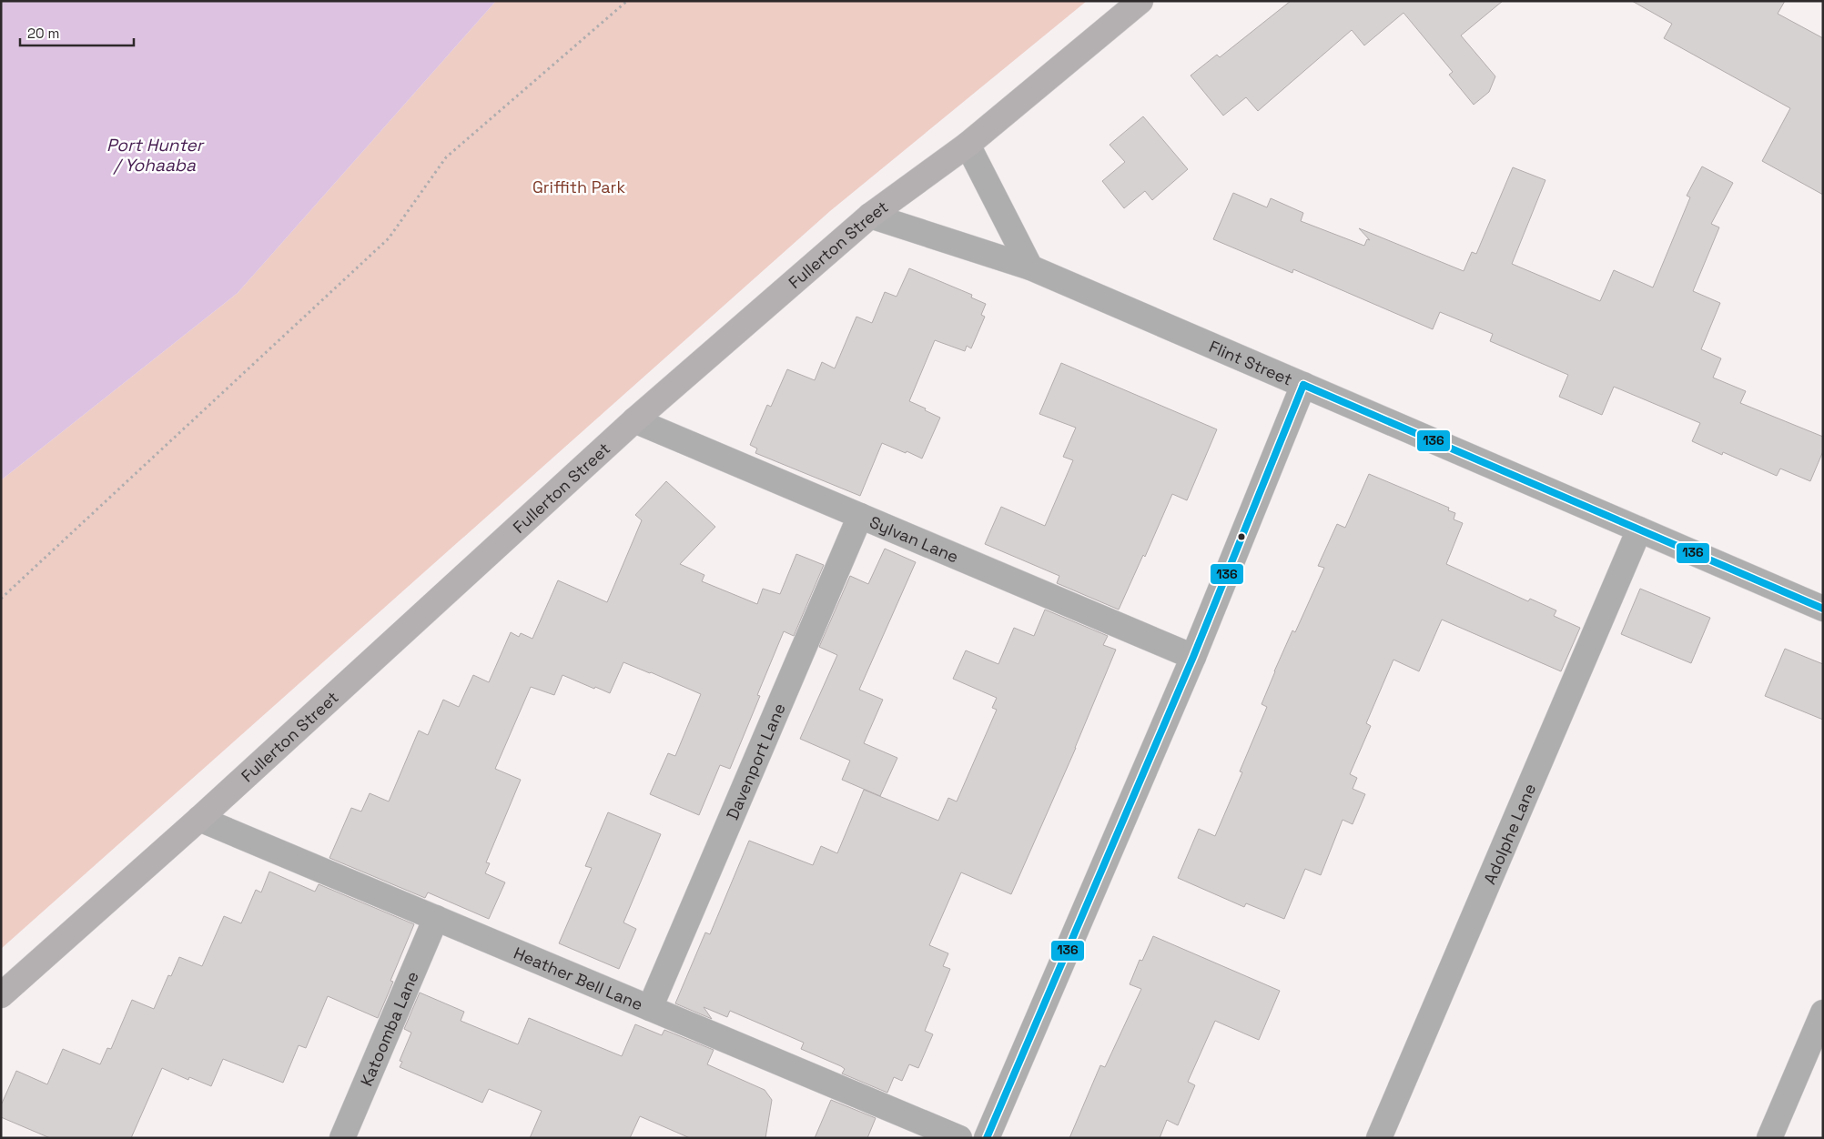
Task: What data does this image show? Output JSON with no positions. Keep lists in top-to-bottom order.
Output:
{
  "streets": {
    "main road": ["Fullerton Street"],
    "street": [
      "Flint Street",
      "Sylvan Lane",
      "Davenport Lane",
      "Adolphe Lane",
      "Heather Bell Lane",
      "Katoomba Lane"
    ]
  },
  "crossings": [
    ["Fullerton Street", "Flint Street"],
    ["Fullerton Street", "Sylvan Lane"],
    ["Fullerton Street", "Heather Bell Lane"],
    ["Flint Street", "Adolphe Lane"],
    ["Sylvan Lane", "Davenport Lane"],
    ["Davenport Lane", "Heather Bell Lane"],
    ["Heather Bell Lane", "Katoomba Lane"]
  ],
  "water": ["Port Hunter / Yohaaba"],
  "parks": ["Griffith Park"],
  "lines": ["transit line 136"],
  "scale_bar": "20 m"
}
